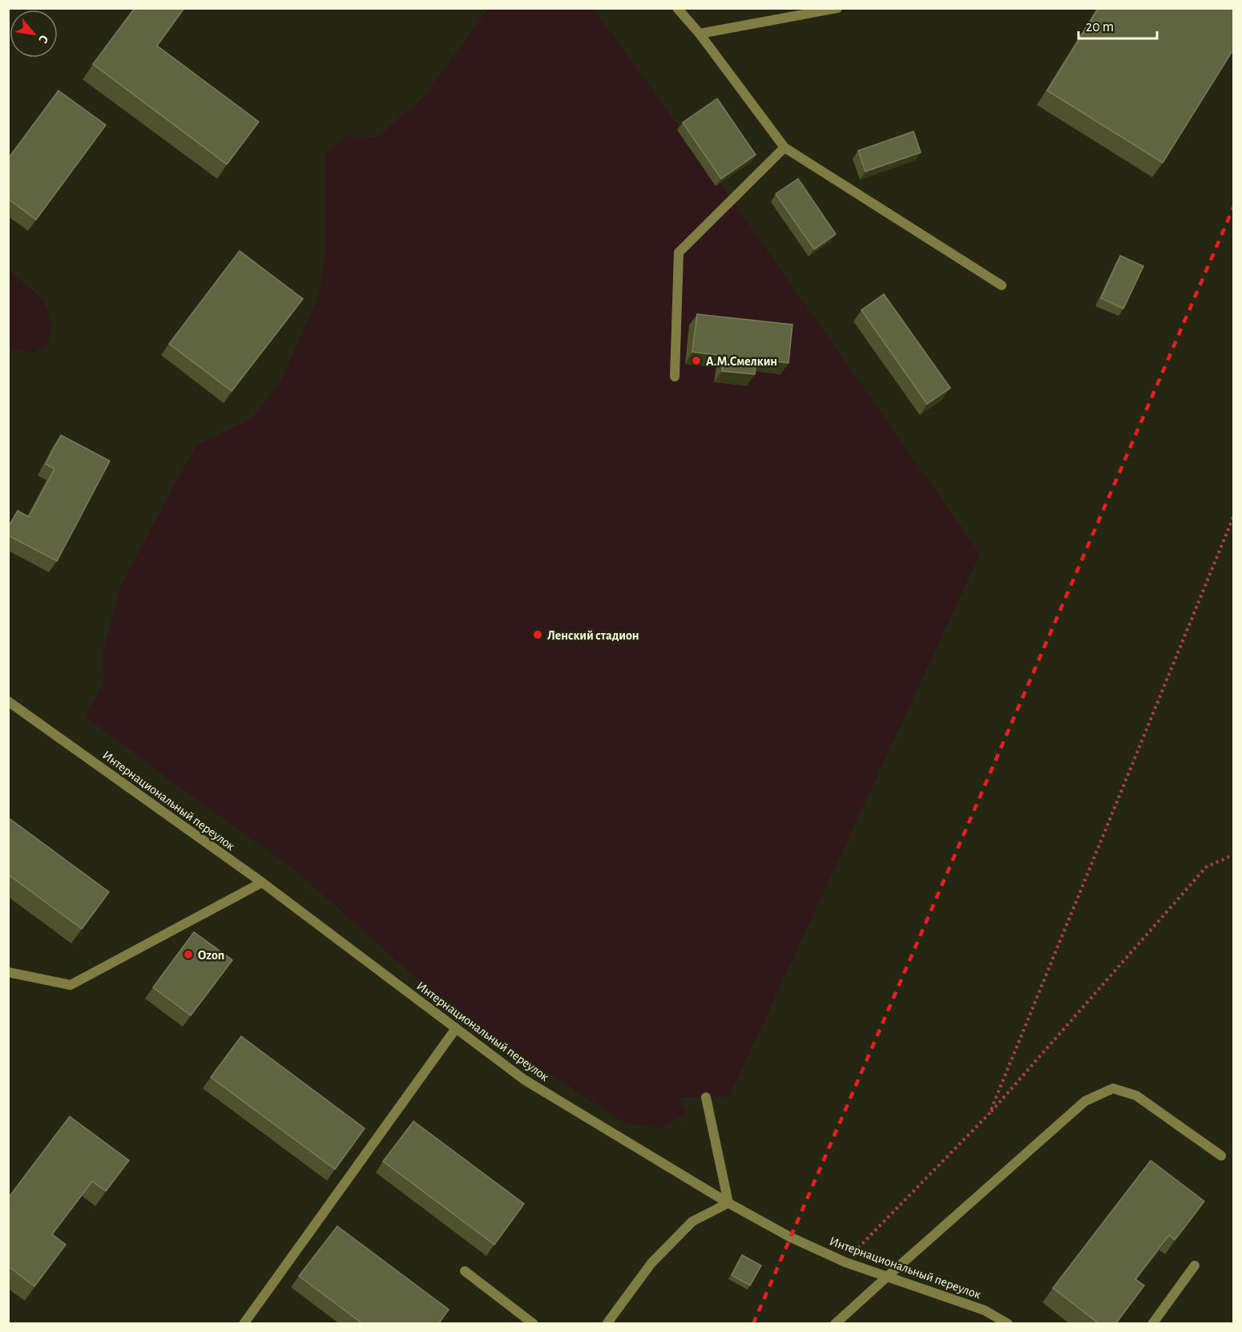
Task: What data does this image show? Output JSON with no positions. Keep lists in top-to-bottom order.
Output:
{
  "streets": {
    "street": ["Интернациональный переулок"]
  },
  "places": ["А.М.Смелкин", "Ленский стадион", "Ozon"],
  "scale_bar": "20 m",
  "north": "bottom right"
}
